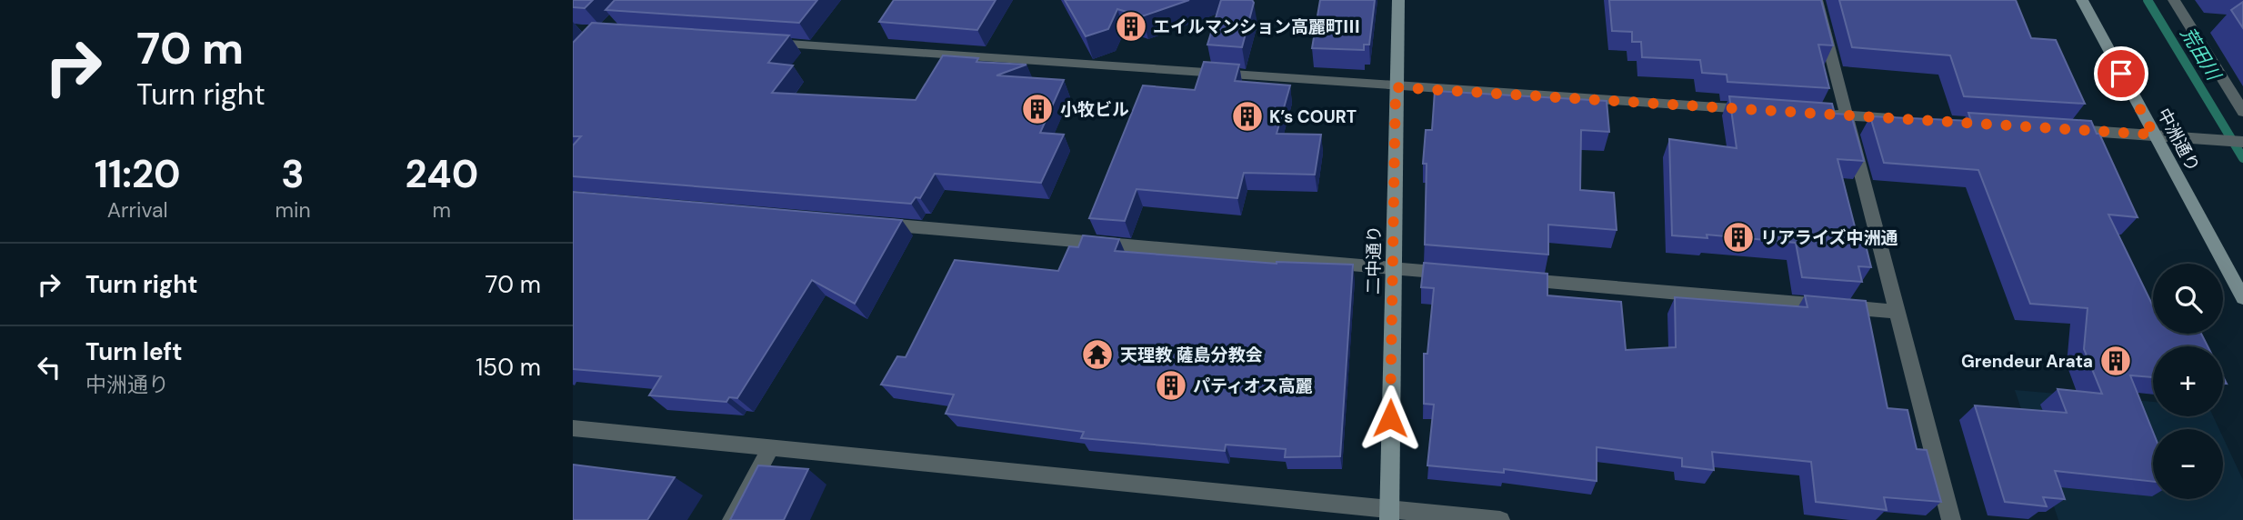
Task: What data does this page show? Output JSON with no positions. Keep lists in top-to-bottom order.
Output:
{
  "streets": {
    "street": ["中洲通り", "二中通り"]
  },
  "water": ["荒田川"],
  "places": {
    "building": [
      "エイルマンション高麗町Ⅲ",
      "小牧ビル",
      "K’s COURT",
      "リアライズ中洲通",
      "Grendeur Arata",
      "パティオス高麗"
    ],
    "temple": ["天理教 薩島分教会"]
  },
  "page": {
    "turn": ["70 m", "Turn right"],
    "eta": [
      "11:20",
      "Arrival",
      "3",
      "min",
      "240",
      "m"
    ],
    "list": [
      {
        "name": "Turn right",
        "value": "70 m"
      },
      {
        "name": "Turn left",
        "note": "中洲通り",
        "value": "150 m"
      }
    ],
    "map_buttons": ["+", "−"]
  }
}
